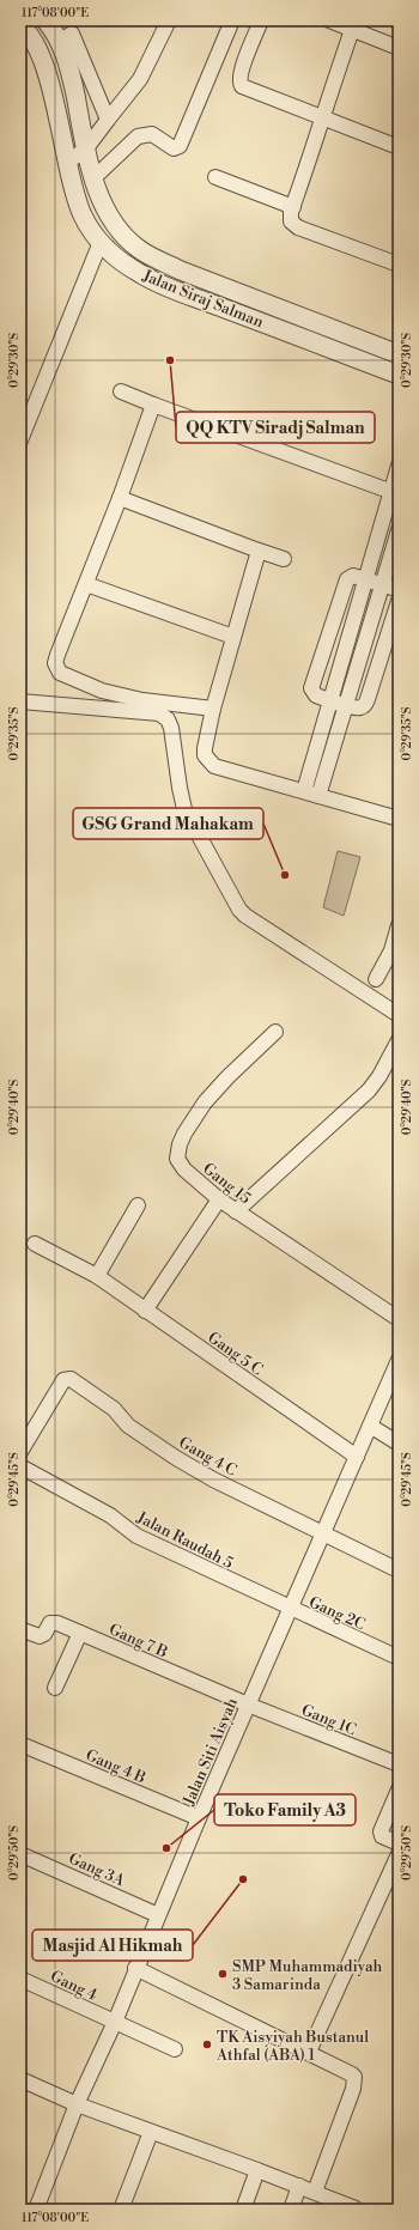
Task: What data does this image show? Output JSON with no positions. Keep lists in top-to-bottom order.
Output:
{
  "streets": {
    "street": [
      "Jalan Siraj Salman",
      "Gang 15",
      "Gang 5 C",
      "Gang 4 C",
      "Jalan Raudah 5",
      "Gang 2C",
      "Gang 7 B",
      "Gang 1C",
      "Jalan Siti Aisyah",
      "Gang 4 B",
      "Gang 3A",
      "Gang 4"
    ]
  },
  "crossings": [
    ["Gang 5 C", "Jalan Siti Aisyah"],
    ["Gang 4 C", "Jalan Siti Aisyah"],
    ["Jalan Raudah 5", "Gang 2C"],
    ["Jalan Raudah 5", "Jalan Siti Aisyah"],
    ["Gang 2C", "Jalan Siti Aisyah"],
    ["Gang 7 B", "Gang 1C"],
    ["Gang 7 B", "Jalan Siti Aisyah"],
    ["Gang 1C", "Jalan Siti Aisyah"],
    ["Jalan Siti Aisyah", "Gang 4 B"],
    ["Jalan Siti Aisyah", "Gang 3A"],
    ["Jalan Siti Aisyah", "Gang 4"]
  ],
  "places": [
    "QQ KTV Siradj Salman",
    "GSG Grand Mahakam",
    "Toko Family A3",
    "Masjid Al Hikmah",
    "SMP Muhammadiyah 3 Samarinda",
    "TK Aisyiyah Bustanul Athfal (ABA) 1"
  ],
  "coordinates": [
    "117°08'00\"E",
    "0°29'30\"S",
    "0°29'35\"S",
    "0°29'40\"S",
    "0°29'45\"S",
    "0°29'50\"S"
  ]
}
